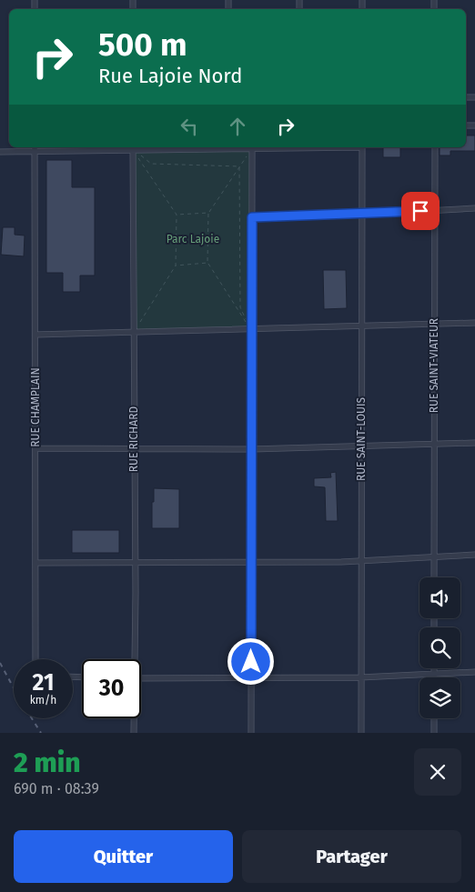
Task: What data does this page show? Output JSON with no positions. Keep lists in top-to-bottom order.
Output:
{
  "streets": {
    "street": [
      "RUE SAINT-VIATEUR",
      "RUE CHAMPLAIN",
      "RUE RICHARD",
      "RUE SAINT-LOUIS"
    ]
  },
  "parks": ["Parc Lajoie"],
  "page": {
    "turn": ["500 m", "Rue Lajoie Nord"],
    "speed": "21 km/h",
    "limit": "30",
    "heading": ["2 min", "690 m · 08:39"],
    "buttons": ["Quitter", "Partager"]
  }
}
